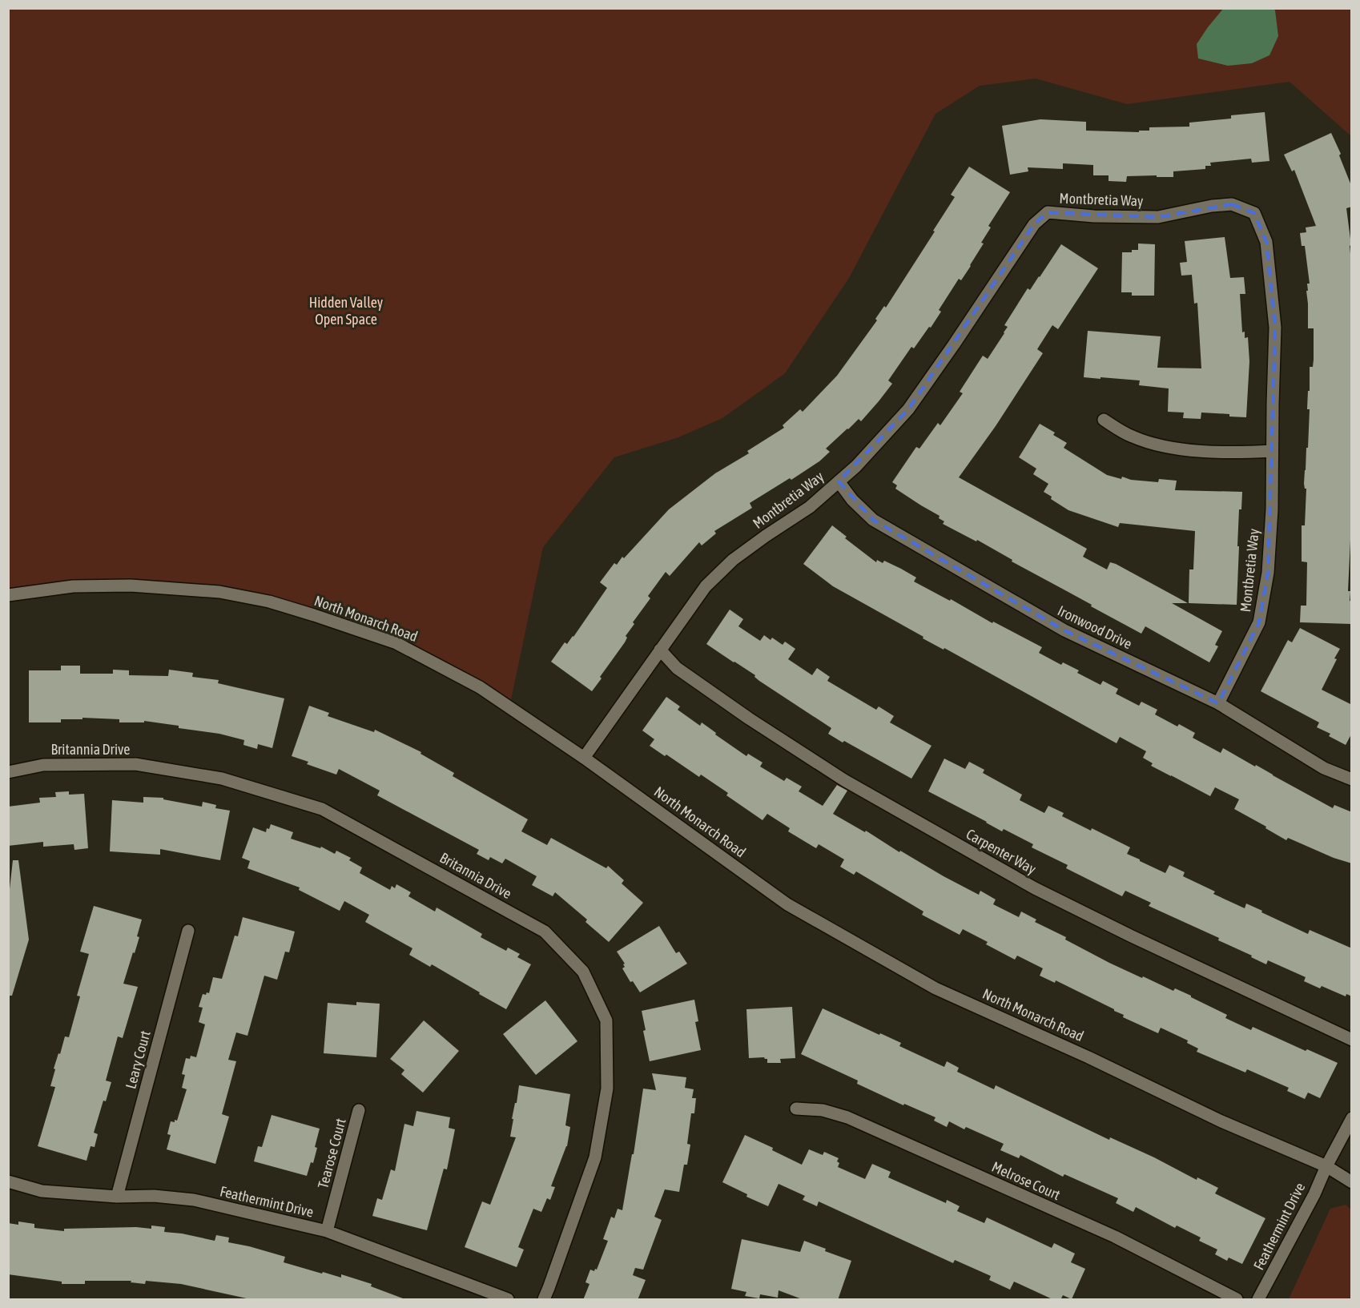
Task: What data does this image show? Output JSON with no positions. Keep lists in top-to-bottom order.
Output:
{
  "streets": {
    "street": [
      "Montbretia Way",
      "North Monarch Road",
      "Ironwood Drive",
      "Britannia Drive",
      "Carpenter Way",
      "Leary Court",
      "Tearose Court",
      "Melrose Court",
      "Feathermint Drive"
    ]
  },
  "crossings": [
    ["Montbretia Way", "North Monarch Road"],
    ["Montbretia Way", "Ironwood Drive"],
    ["Montbretia Way", "Carpenter Way"],
    ["North Monarch Road", "Feathermint Drive"],
    ["Leary Court", "Feathermint Drive"],
    ["Tearose Court", "Feathermint Drive"]
  ],
  "parks": ["Hidden Valley Open Space"]
}
